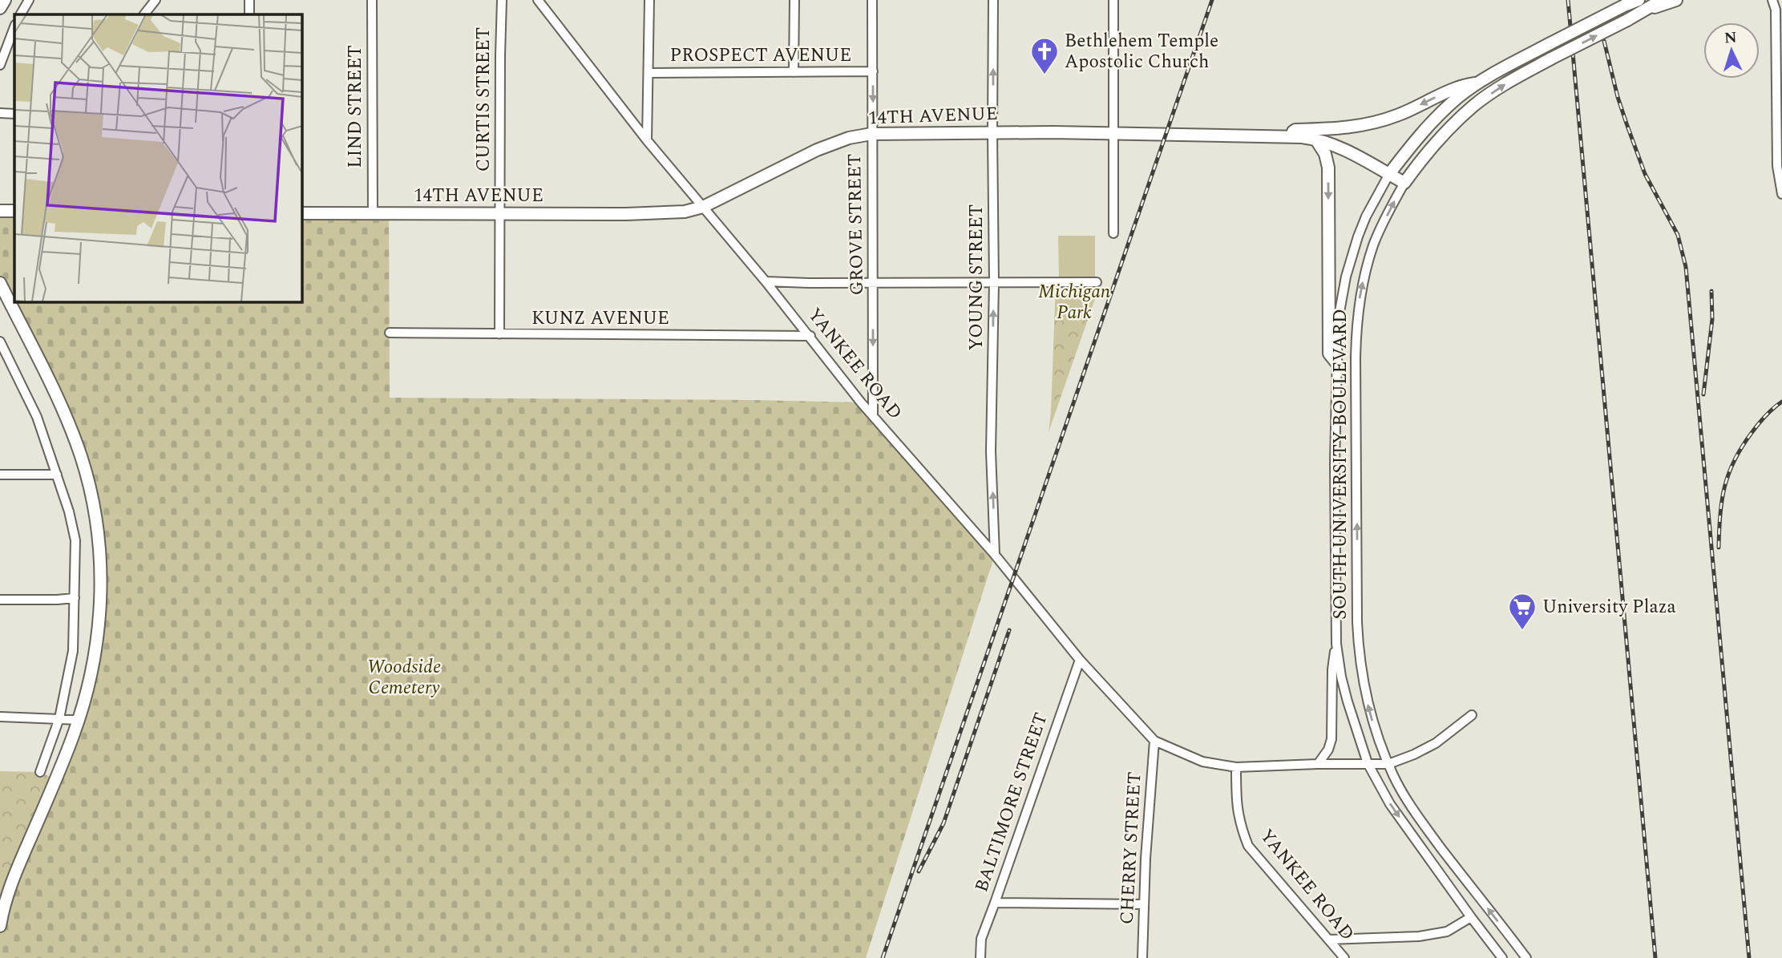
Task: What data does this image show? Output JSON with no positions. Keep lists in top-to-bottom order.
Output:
{
  "streets": {
    "main road": ["14TH AVENUE", "SOUTH UNIVERSITY BOULEVARD"],
    "street": [
      "PROSPECT AVENUE",
      "CURTIS STREET",
      "LIND STREET",
      "GROVE STREET",
      "YOUNG STREET",
      "KUNZ AVENUE",
      "YANKEE ROAD",
      "BALTIMORE STREET",
      "CHERRY STREET"
    ]
  },
  "crossings": [
    ["PROSPECT AVENUE", "GROVE STREET"],
    ["CURTIS STREET", "14TH AVENUE"],
    ["CURTIS STREET", "KUNZ AVENUE"],
    ["LIND STREET", "14TH AVENUE"],
    ["14TH AVENUE", "GROVE STREET"],
    ["14TH AVENUE", "YOUNG STREET"],
    ["14TH AVENUE", "YANKEE ROAD"],
    ["14TH AVENUE", "SOUTH UNIVERSITY BOULEVARD"],
    ["GROVE STREET", "YANKEE ROAD"],
    ["YOUNG STREET", "YANKEE ROAD"],
    ["KUNZ AVENUE", "YANKEE ROAD"],
    ["YANKEE ROAD", "BALTIMORE STREET"],
    ["YANKEE ROAD", "CHERRY STREET"]
  ],
  "one_way": ["GROVE STREET", "YOUNG STREET"],
  "parks": ["Michigan Park", "Woodside Cemetery"],
  "places": {
    "church": ["Bethlehem Temple Apostolic Church"],
    "supermarket": ["University Plaza"]
  },
  "north": "top"
}
